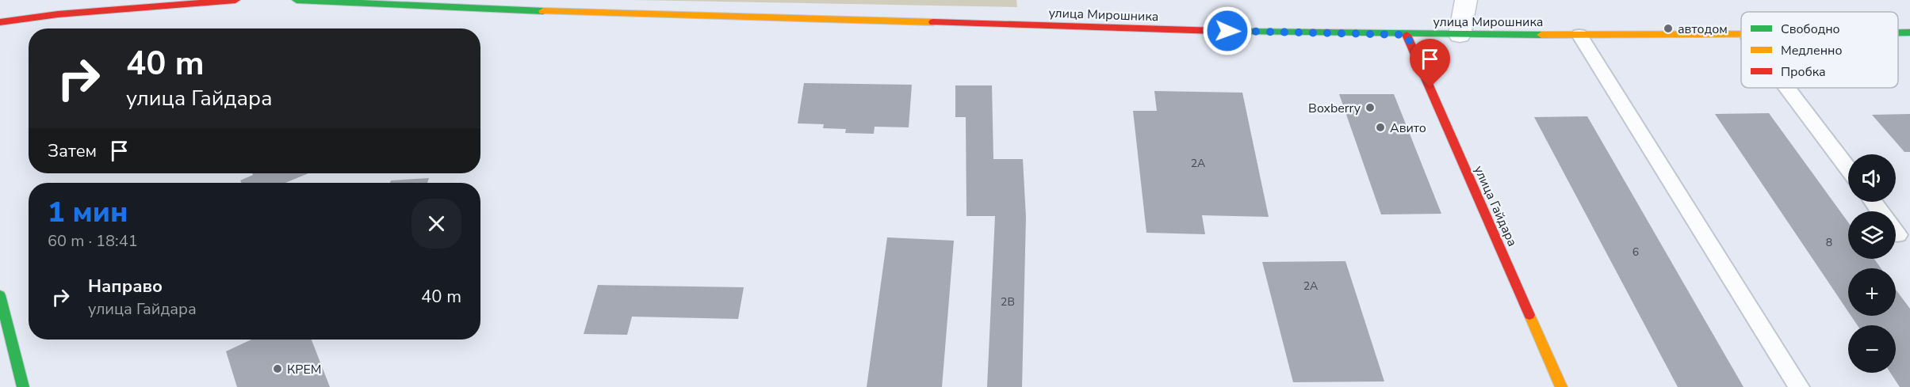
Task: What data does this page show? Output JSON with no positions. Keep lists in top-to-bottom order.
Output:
{
  "streets": {
    "main road": ["улица Мирошника", "улица Гайдара"]
  },
  "crossings": [
    ["улица Мирошника", "улица Гайдара"]
  ],
  "places": [
    "автодом",
    "Boxberry",
    "Авито",
    "КРЕМ"
  ],
  "house_numbers": [
    "2А",
    "8",
    "6",
    "2А",
    "2В"
  ],
  "legend": ["Свободно", "Медленно", "Пробка"],
  "page": {
    "turn": ["40 m", "улица Гайдара"],
    "then": "Затем",
    "map_buttons": ["+", "−"],
    "heading": ["1 мин", "60 m · 18:41"],
    "list": [
      {
        "name": "Направо",
        "note": "улица Гайдара",
        "value": "40 m"
      }
    ]
  }
}
